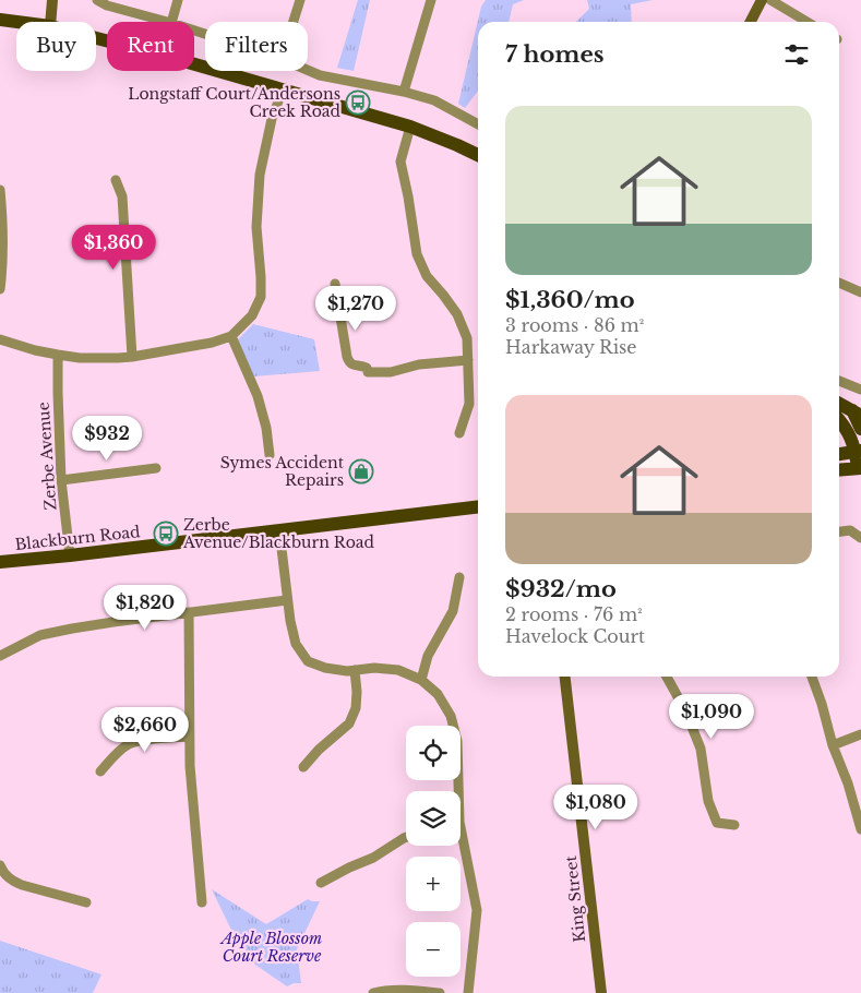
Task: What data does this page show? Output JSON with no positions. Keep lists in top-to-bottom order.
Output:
{
  "streets": {
    "main road": ["Blackburn Road", "King Street"],
    "street": ["Zerbe Avenue"]
  },
  "crossings": [
    ["Zerbe Avenue", "Blackburn Road"]
  ],
  "parks": ["Apple Blossom Court Reserve"],
  "places": {
    "bus stop": ["Longstaff Court/Andersons Creek Road", "Zerbe Avenue/Blackburn Road"],
    "shop": ["Symes Accident Repairs"]
  },
  "page": {
    "chip": ["Buy", "Rent", "Filters"],
    "heading": "7 homes",
    "list": [
      {
        "name": "$1,360/mo",
        "note": "3 rooms · 86 m² · Harkaway Rise"
      },
      {
        "name": "$932/mo",
        "note": "2 rooms · 76 m² · Havelock Court"
      }
    ],
    "price": [
      "$1,360",
      "$1,270",
      "$932",
      "$1,820",
      "$1,090",
      "$2,660",
      "$1,080"
    ],
    "map_buttons": ["+", "−"]
  }
}
